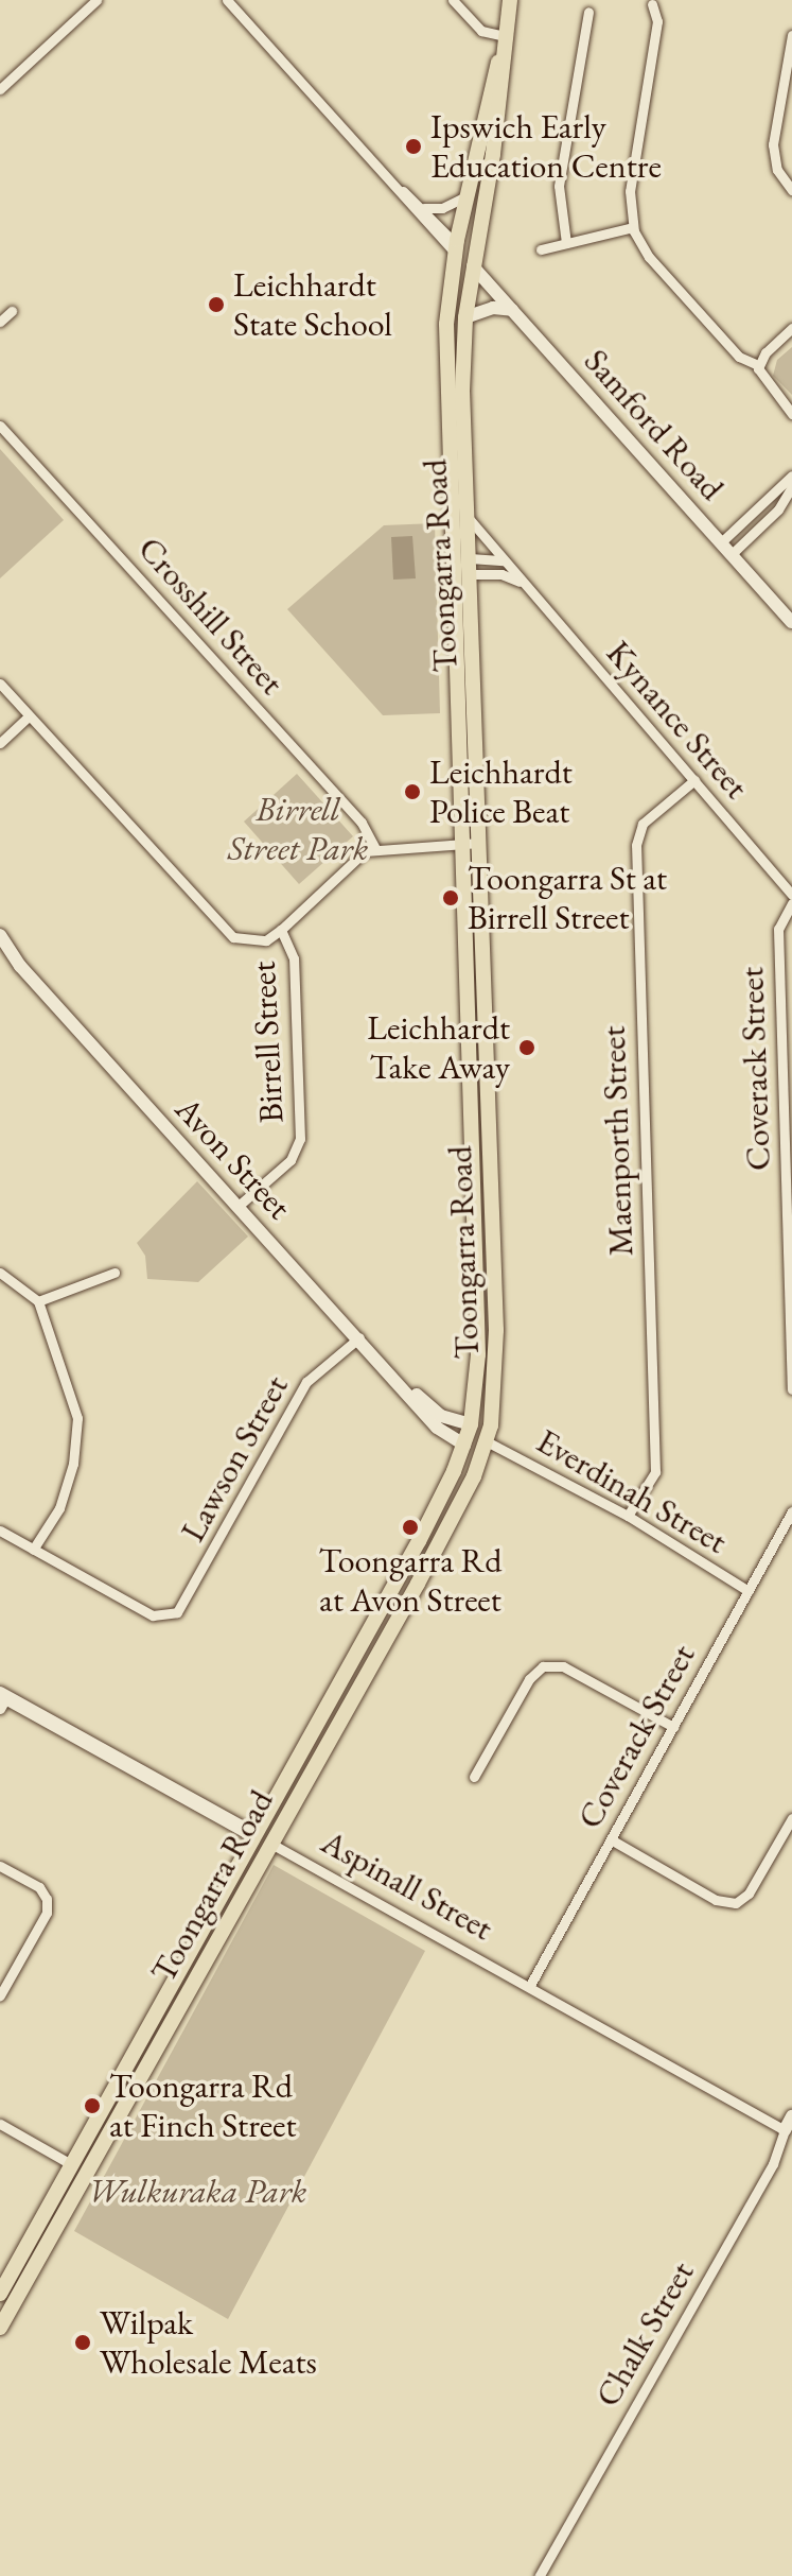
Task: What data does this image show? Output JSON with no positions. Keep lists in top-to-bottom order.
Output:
{
  "streets": {
    "main road": ["Samford Road", "Toongarra Road", "Aspinall Street"],
    "street": [
      "Crosshill Street",
      "Kynance Street",
      "Birrell Street",
      "Coverack Street",
      "Maenporth Street",
      "Avon Street",
      "Lawson Street",
      "Everdinah Street",
      "Chalk Street"
    ]
  },
  "crossings": [
    ["Samford Road", "Toongarra Road"],
    ["Toongarra Road", "Kynance Street"],
    ["Toongarra Road", "Avon Street"],
    ["Toongarra Road", "Everdinah Street"],
    ["Toongarra Road", "Aspinall Street"],
    ["Crosshill Street", "Birrell Street"],
    ["Kynance Street", "Maenporth Street"],
    ["Birrell Street", "Avon Street"],
    ["Coverack Street", "Everdinah Street"],
    ["Coverack Street", "Aspinall Street"],
    ["Maenporth Street", "Everdinah Street"],
    ["Avon Street", "Lawson Street"],
    ["Aspinall Street", "Chalk Street"]
  ],
  "parks": ["Birrell Street Park", "Wulkuraka Park"],
  "places": [
    "Ipswich Early Education Centre",
    "Leichhardt State School",
    "Leichhardt Police Beat",
    "Toongarra St at Birrell Street",
    "Leichhardt Take Away",
    "Toongarra Rd at Avon Street",
    "Toongarra Rd at Finch Street",
    "Wilpak Wholesale Meats"
  ]
}
